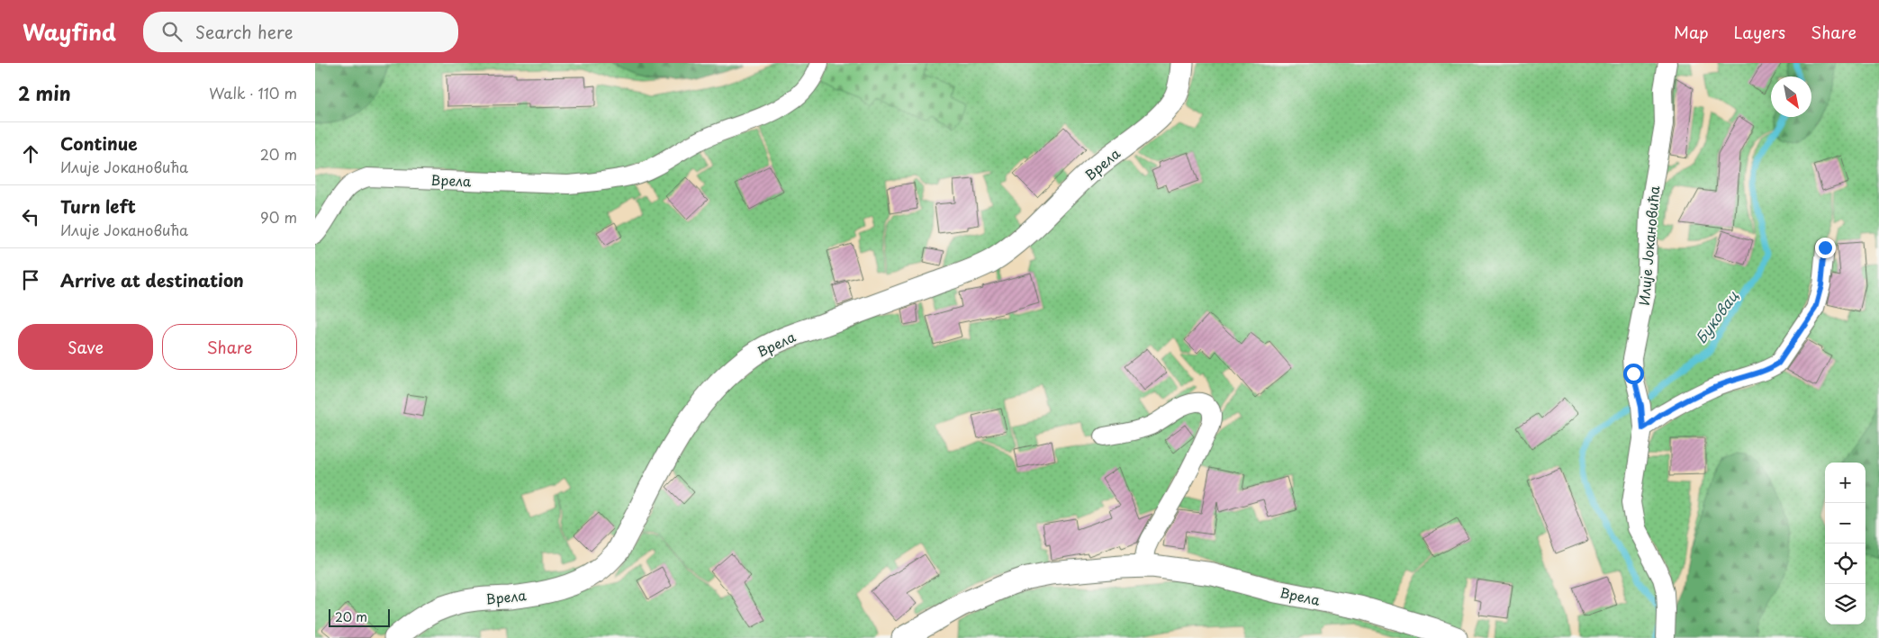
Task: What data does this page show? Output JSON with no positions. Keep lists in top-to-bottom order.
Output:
{
  "streets": {
    "street": ["Врела", "Илије Јокановића"]
  },
  "water": ["Буковац"],
  "scale_bar": "20 m",
  "north": "bottom right",
  "page": {
    "header": "Wayfind",
    "search": "Search here",
    "nav": ["Map", "Layers", "Share"],
    "heading": ["2 min", "Walk · 110 m"],
    "list": [
      ["Continue", "Илије Јокановића", "20 m"],
      ["Turn left", "Илије Јокановића", "90 m"],
      "Arrive at destination"
    ],
    "buttons": ["Save", "Share"],
    "map_buttons": ["+", "−"],
    "scale": "20 m"
  }
}
